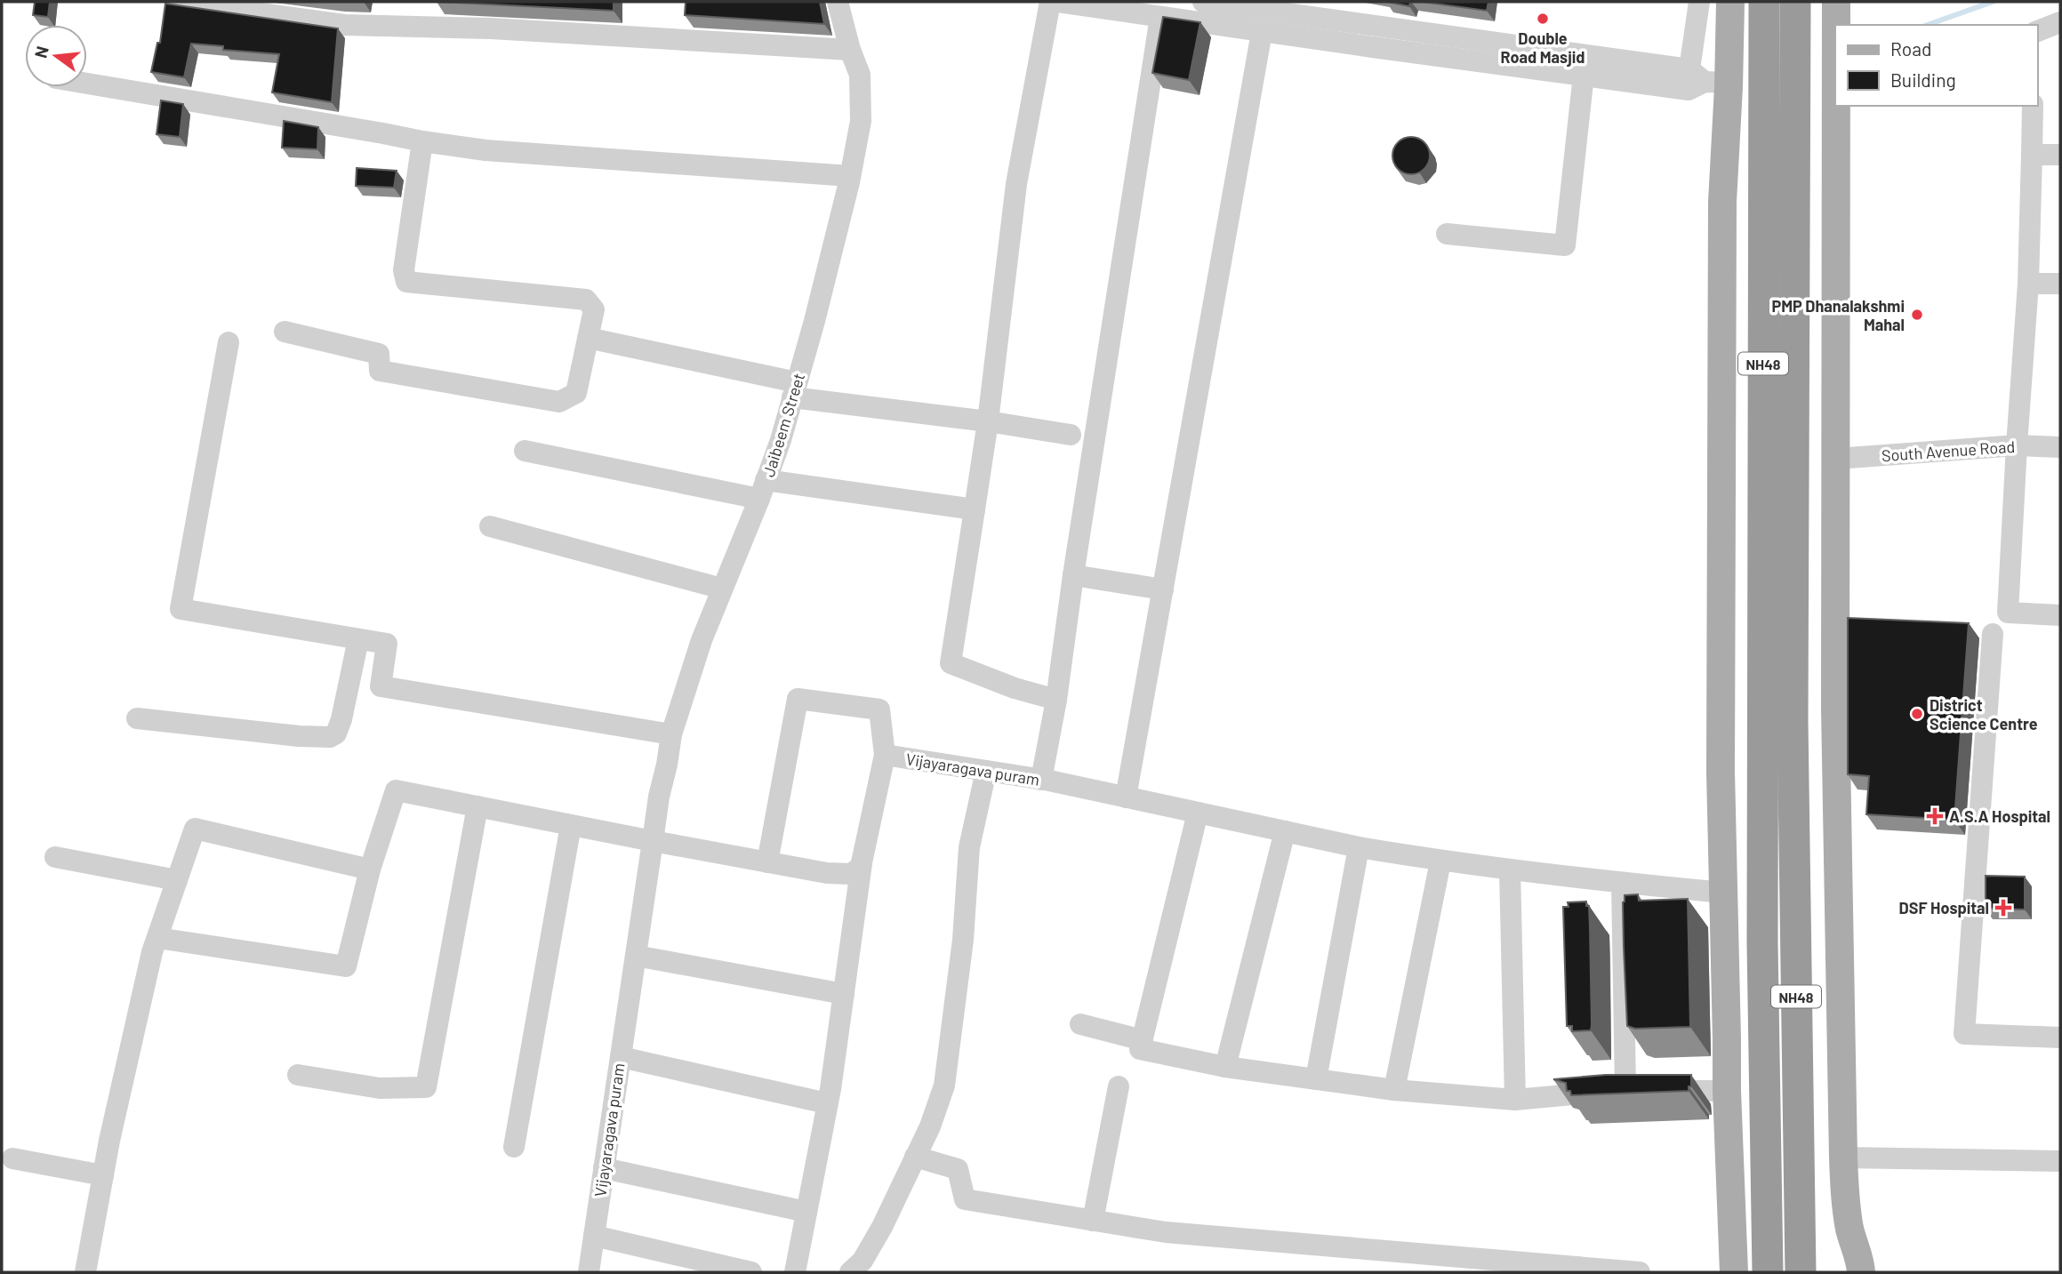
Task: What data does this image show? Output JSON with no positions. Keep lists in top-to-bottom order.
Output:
{
  "streets": {
    "highway": ["NH48"],
    "street": ["Jaibeem Street", "South Avenue Road", "Vijayaragava puram"]
  },
  "crossings": [
    ["Jaibeem Street", "Vijayaragava puram"]
  ],
  "places": {
    "other": ["Double Road Masjid", "PMP Dhanalakshmi Mahal", "District Science Centre"],
    "health": ["A.S.A Hospital", "DSF Hospital"]
  },
  "legend": ["Road", "Building"],
  "north": "left"
}
